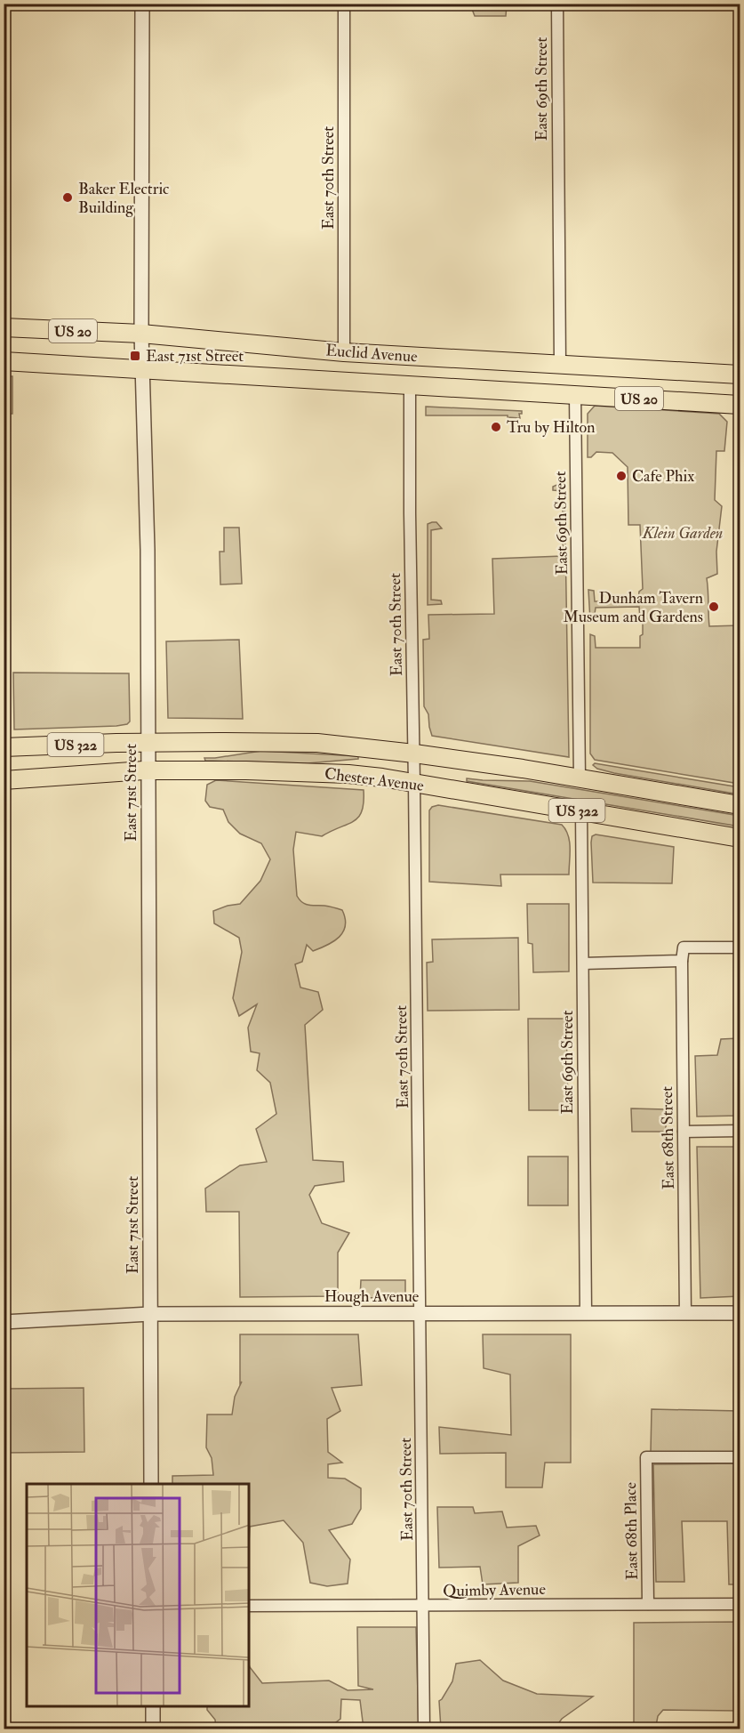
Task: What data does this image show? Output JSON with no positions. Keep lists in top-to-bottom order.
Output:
{
  "streets": {
    "main road": [
      "US 20",
      "Euclid Avenue",
      "US 322",
      "Chester Avenue"
    ],
    "street": [
      "East 69th Street",
      "East 70th Street",
      "East 71st Street",
      "East 68th Street",
      "Hough Avenue",
      "East 68th Place",
      "Quimby Avenue"
    ]
  },
  "crossings": [
    ["East 69th Street", "Euclid Avenue"],
    ["East 69th Street", "Chester Avenue"],
    ["East 69th Street", "Hough Avenue"],
    ["East 70th Street", "Euclid Avenue"],
    ["East 70th Street", "Chester Avenue"],
    ["East 70th Street", "Hough Avenue"],
    ["East 70th Street", "Quimby Avenue"],
    ["Euclid Avenue", "East 71st Street"],
    ["Chester Avenue", "East 71st Street"],
    ["East 71st Street", "Hough Avenue"],
    ["East 68th Street", "Hough Avenue"],
    ["East 68th Place", "Quimby Avenue"]
  ],
  "parks": ["Klein Garden"],
  "places": {
    "other": [
      "Baker Electric Building",
      "Tru by Hilton",
      "Cafe Phix",
      "Dunham Tavern Museum and Gardens"
    ],
    "transit": ["East 71st Street"]
  }
}
